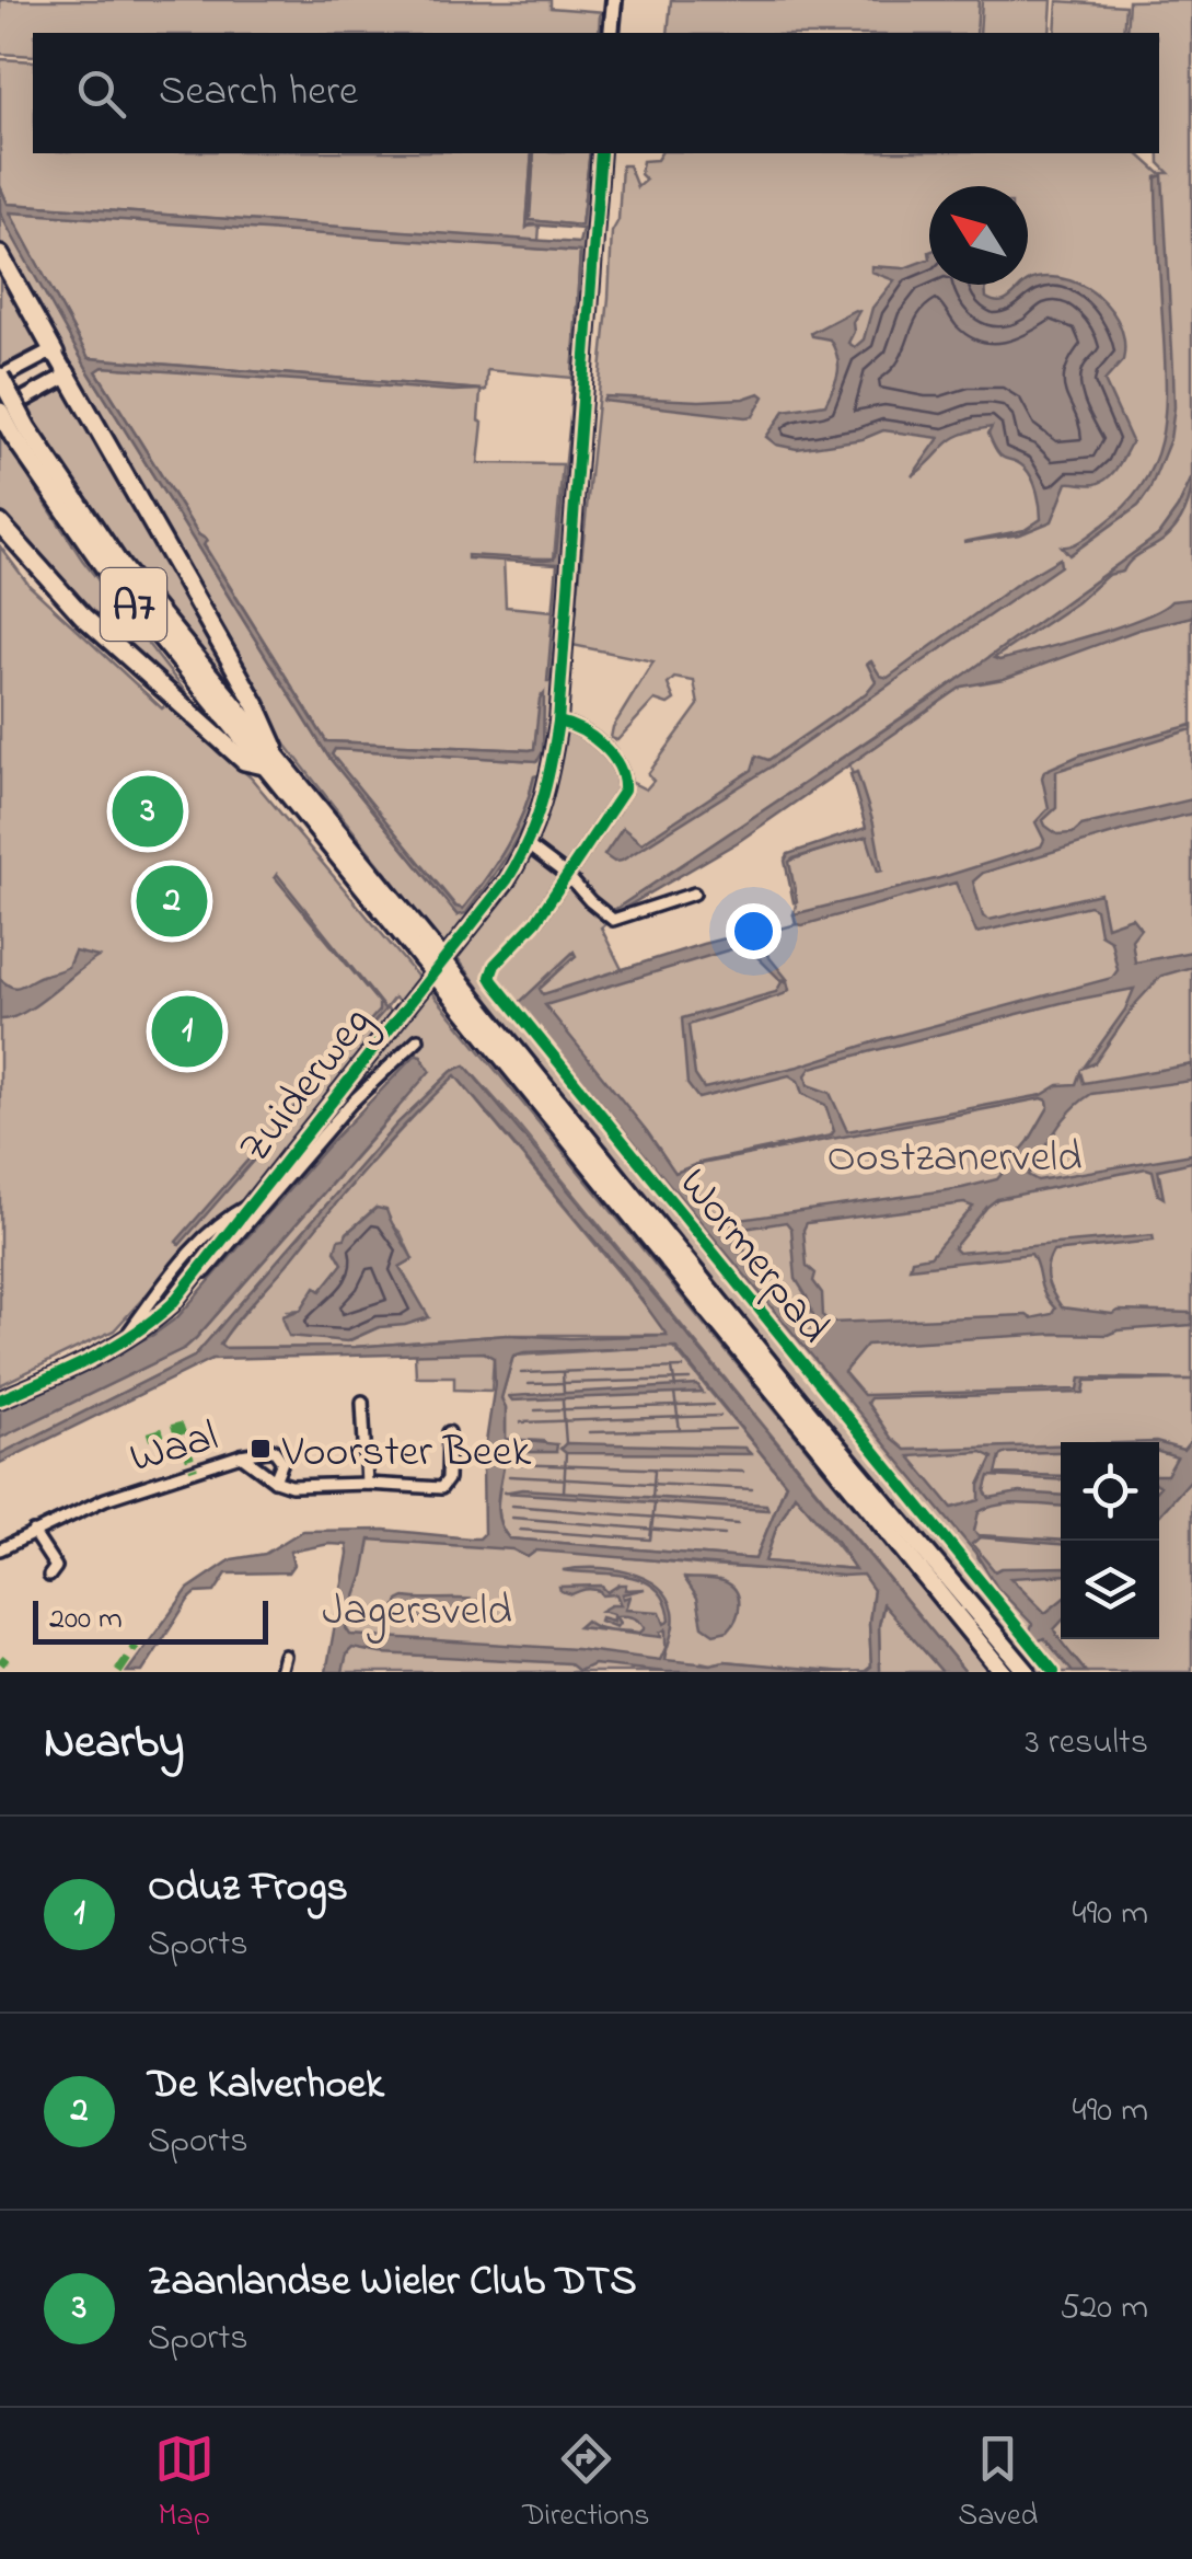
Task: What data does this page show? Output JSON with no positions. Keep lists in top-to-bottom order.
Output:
{
  "streets": {
    "highway": ["A7"],
    "street": ["Zuiderweg", "Waal"],
    "cycle path": ["Wormerpad"]
  },
  "parks": ["Oostzanerveld", "Jagersveld"],
  "places": {
    "transit": ["Voorster Beek"]
  },
  "scale_bar": "200 m",
  "north": "top left",
  "page": {
    "search": "Search here",
    "pins": ["3", "2", "1"],
    "scale": "200 m",
    "heading": ["Nearby", "3 results"],
    "list": [
      {
        "mark": "1",
        "name": "Oduz Frogs",
        "note": "Sports",
        "value": "490 m"
      },
      {
        "mark": "2",
        "name": "De Kalverhoek",
        "note": "Sports",
        "value": "490 m"
      },
      {
        "mark": "3",
        "name": "Zaanlandse Wieler Club DTS",
        "note": "Sports",
        "value": "520 m"
      }
    ],
    "nav": ["Map", "Directions", "Saved"]
  }
}
